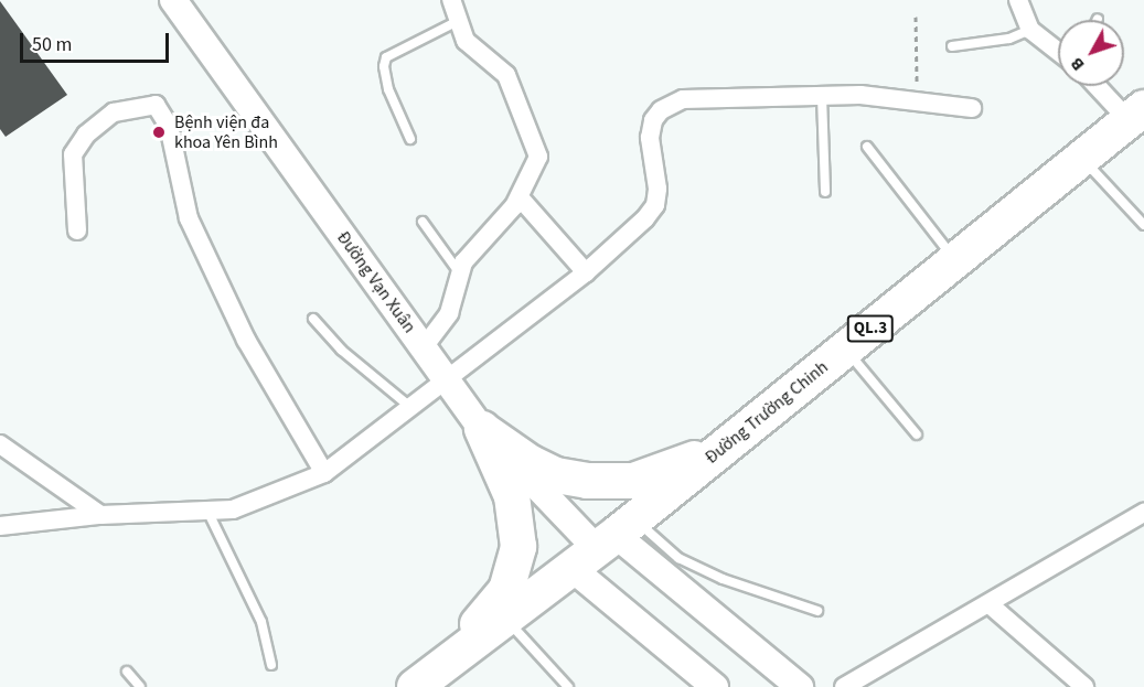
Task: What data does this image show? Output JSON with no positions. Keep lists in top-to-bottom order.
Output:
{
  "streets": {
    "highway": ["QL.3", "Đường Trường Chinh"],
    "main road": ["Đường Vạn Xuân"]
  },
  "crossings": [
    ["Đường Vạn Xuân", "Đường Trường Chinh"]
  ],
  "places": ["Bệnh viện đa khoa Yên Bình"],
  "scale_bar": "50 m",
  "north": "bottom left"
}
